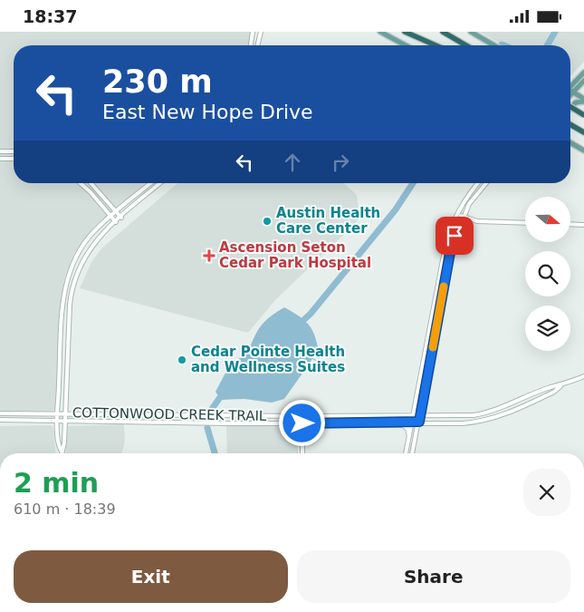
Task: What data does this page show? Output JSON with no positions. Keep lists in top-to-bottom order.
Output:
{
  "streets": {
    "street": ["COTTONWOOD CREEK TRAIL"]
  },
  "places": {
    "other": ["Austin Health Care Center", "Cedar Pointe Health and Wellness Suites"],
    "health": ["Ascension Seton Cedar Park Hospital"]
  },
  "north": "right",
  "page": {
    "status": "18:37",
    "turn": ["230 m", "East New Hope Drive"],
    "heading": ["2 min", "610 m · 18:39"],
    "buttons": ["Exit", "Share"]
  }
}
